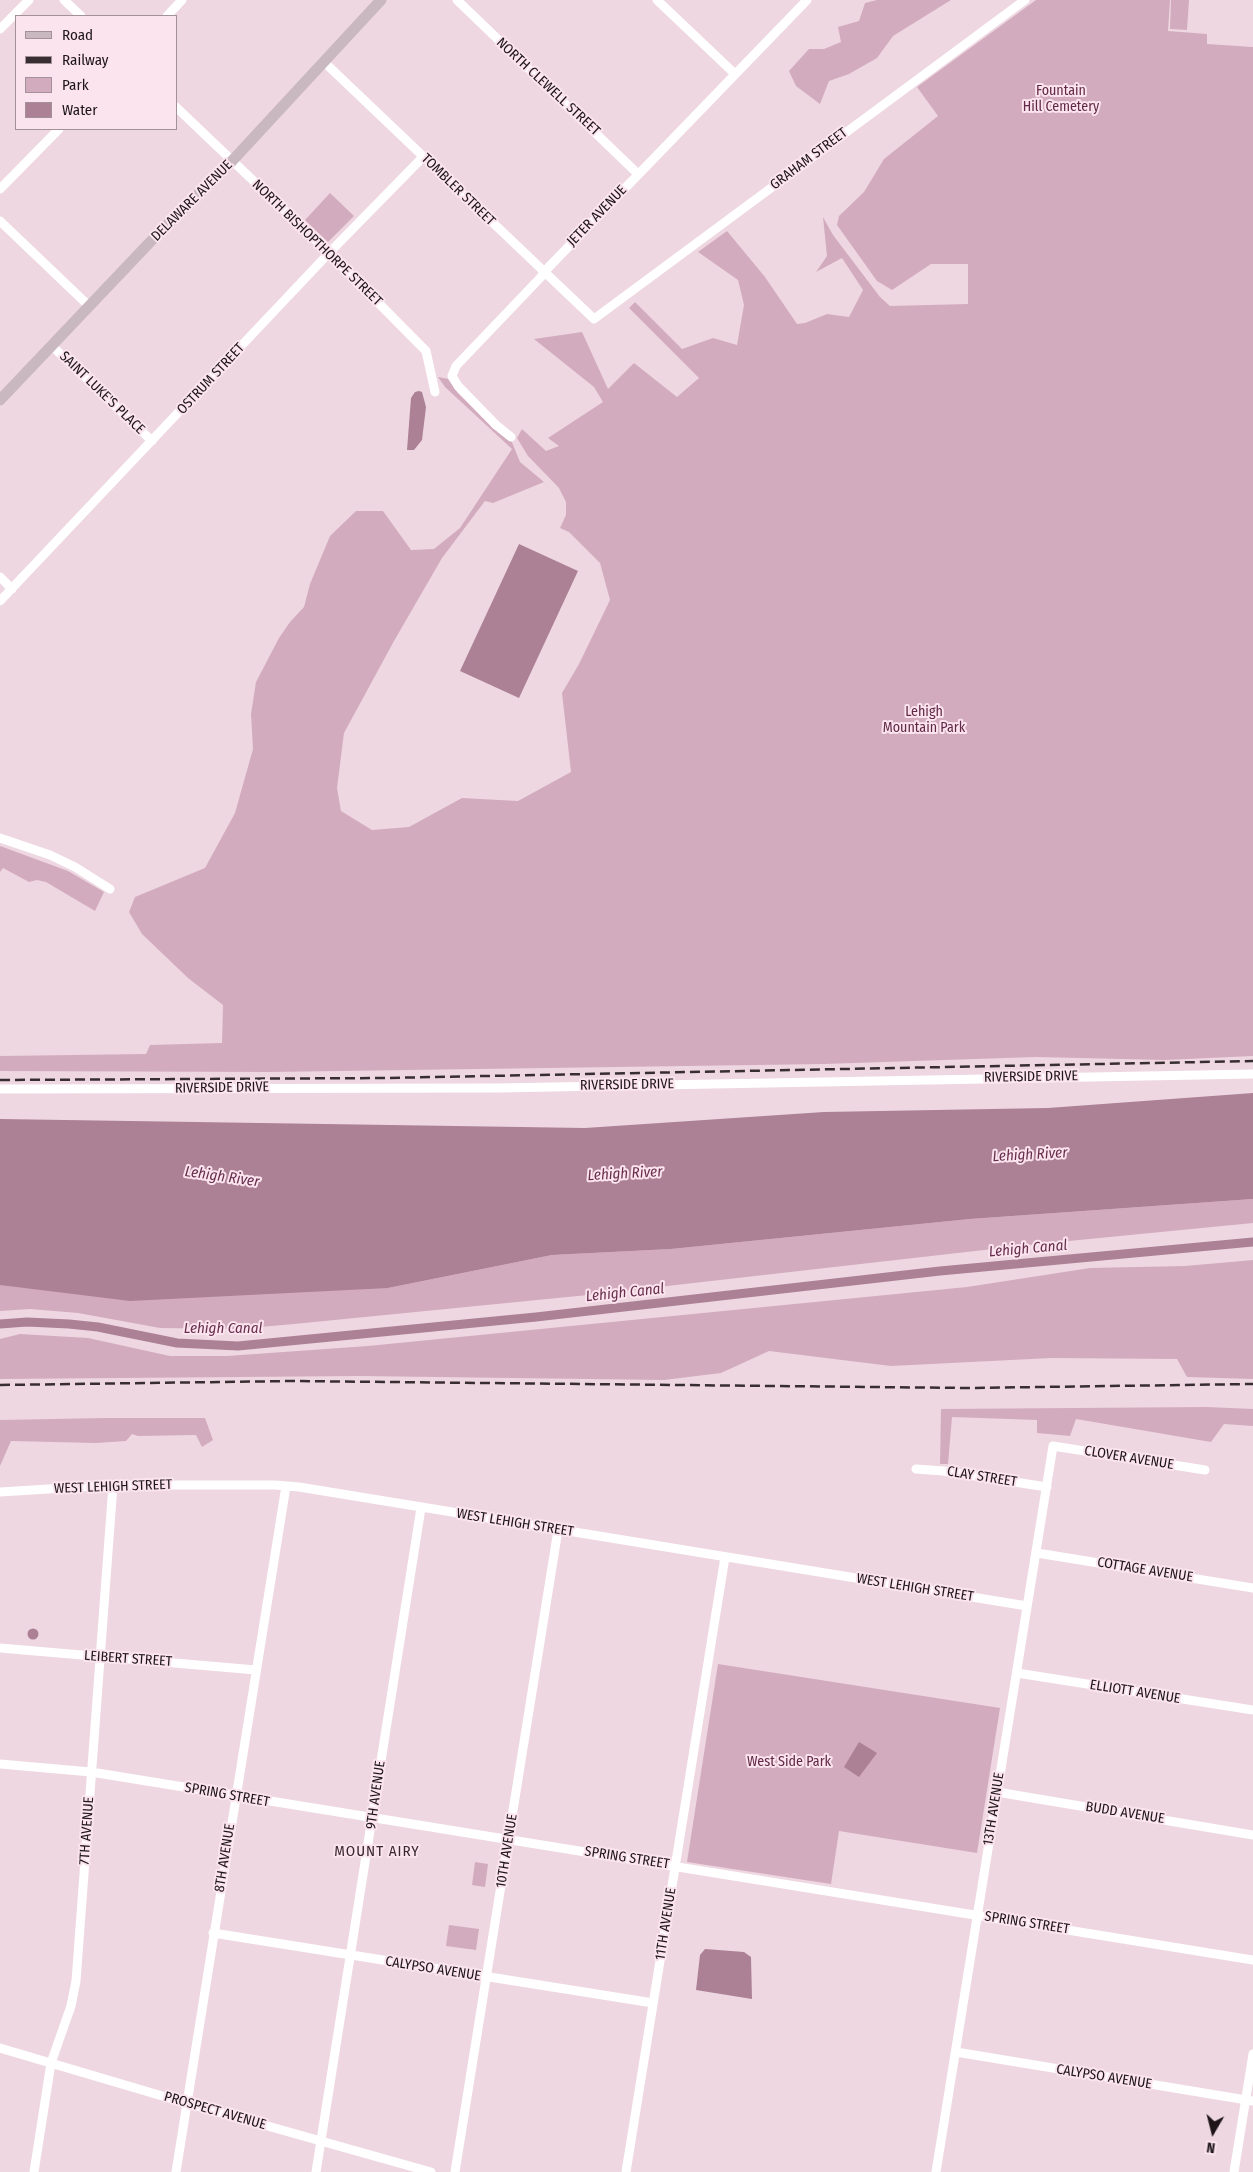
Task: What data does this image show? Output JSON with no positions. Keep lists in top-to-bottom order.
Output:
{
  "streets": {
    "main road": ["DELAWARE AVENUE"],
    "street": [
      "NORTH CLEWELL STREET",
      "GRAHAM STREET",
      "TOMBLER STREET",
      "JETER AVENUE",
      "NORTH BISHOPTHORPE STREET",
      "OSTRUM STREET",
      "SAINT LUKE'S PLACE",
      "RIVERSIDE DRIVE",
      "CLOVER AVENUE",
      "CLAY STREET",
      "WEST LEHIGH STREET",
      "COTTAGE AVENUE",
      "LEIBERT STREET",
      "ELLIOTT AVENUE",
      "SPRING STREET",
      "9TH AVENUE",
      "13TH AVENUE",
      "BUDD AVENUE",
      "7TH AVENUE",
      "10TH AVENUE",
      "8TH AVENUE",
      "11TH AVENUE",
      "CALYPSO AVENUE",
      "PROSPECT AVENUE"
    ]
  },
  "crossings": [
    ["NORTH CLEWELL STREET", "JETER AVENUE"],
    ["GRAHAM STREET", "TOMBLER STREET"],
    ["TOMBLER STREET", "DELAWARE AVENUE"],
    ["TOMBLER STREET", "JETER AVENUE"],
    ["TOMBLER STREET", "OSTRUM STREET"],
    ["DELAWARE AVENUE", "NORTH BISHOPTHORPE STREET"],
    ["DELAWARE AVENUE", "SAINT LUKE'S PLACE"],
    ["NORTH BISHOPTHORPE STREET", "OSTRUM STREET"],
    ["OSTRUM STREET", "SAINT LUKE'S PLACE"],
    ["CLOVER AVENUE", "13TH AVENUE"],
    ["CLAY STREET", "13TH AVENUE"],
    ["WEST LEHIGH STREET", "9TH AVENUE"],
    ["WEST LEHIGH STREET", "13TH AVENUE"],
    ["WEST LEHIGH STREET", "7TH AVENUE"],
    ["WEST LEHIGH STREET", "10TH AVENUE"],
    ["WEST LEHIGH STREET", "8TH AVENUE"],
    ["WEST LEHIGH STREET", "11TH AVENUE"],
    ["COTTAGE AVENUE", "13TH AVENUE"],
    ["LEIBERT STREET", "7TH AVENUE"],
    ["LEIBERT STREET", "8TH AVENUE"],
    ["ELLIOTT AVENUE", "13TH AVENUE"],
    ["SPRING STREET", "9TH AVENUE"],
    ["SPRING STREET", "13TH AVENUE"],
    ["SPRING STREET", "7TH AVENUE"],
    ["SPRING STREET", "10TH AVENUE"],
    ["SPRING STREET", "8TH AVENUE"],
    ["SPRING STREET", "11TH AVENUE"],
    ["9TH AVENUE", "CALYPSO AVENUE"],
    ["9TH AVENUE", "PROSPECT AVENUE"],
    ["13TH AVENUE", "BUDD AVENUE"],
    ["13TH AVENUE", "CALYPSO AVENUE"],
    ["7TH AVENUE", "PROSPECT AVENUE"],
    ["10TH AVENUE", "CALYPSO AVENUE"],
    ["8TH AVENUE", "CALYPSO AVENUE"],
    ["8TH AVENUE", "PROSPECT AVENUE"],
    ["11TH AVENUE", "CALYPSO AVENUE"]
  ],
  "districts": ["MOUNT AIRY"],
  "water": ["Lehigh River", "Lehigh Canal"],
  "parks": ["Fountain Hill Cemetery", "Lehigh Mountain Park", "West Side Park"],
  "legend": [
    "Road",
    "Railway",
    "Park",
    "Water"
  ],
  "north": "bottom"
}
